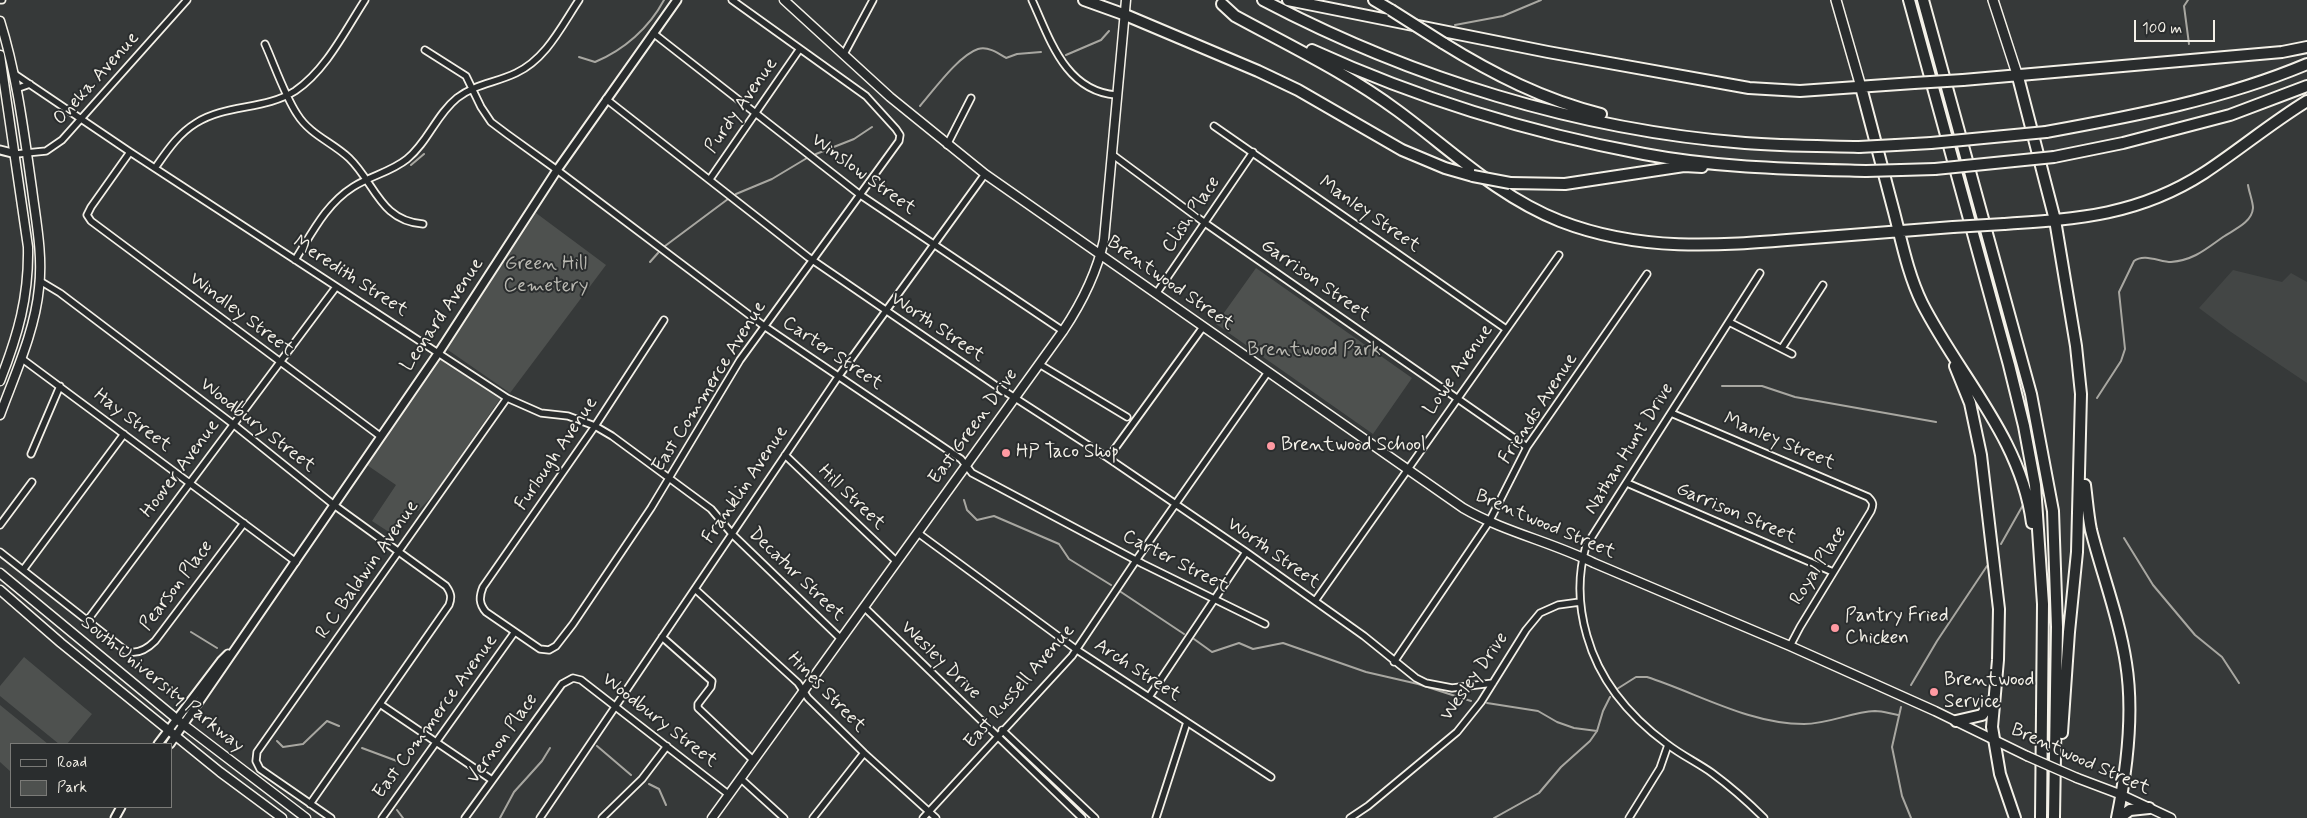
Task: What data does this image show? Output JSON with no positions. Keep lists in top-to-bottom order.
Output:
{
  "streets": {
    "main road": ["Brentwood Street", "East Green Drive", "South University Parkway"],
    "street": [
      "Oneka Avenue",
      "Purdy Avenue",
      "Winslow Street",
      "Clish Place",
      "Manley Street",
      "Meredith Street",
      "Garrison Street",
      "Windley Street",
      "Leonard Avenue",
      "Worth Street",
      "Carter Street",
      "Lowe Avenue",
      "East Commerce Avenue",
      "Friends Avenue",
      "Hay Street",
      "Woodbury Street",
      "Nathan Hunt Drive",
      "Furlough Avenue",
      "Hoover Avenue",
      "Franklin Avenue",
      "Hill Street",
      "Royal Place",
      "R C Baldwin Avenue",
      "Decatur Street",
      "Pearson Place",
      "Wesley Drive",
      "Arch Street",
      "East Russell Avenue",
      "Hines Street",
      "Vernon Place"
    ]
  },
  "crossings": [
    ["Oneka Avenue", "Meredith Street"],
    ["Purdy Avenue", "Winslow Street"],
    ["Purdy Avenue", "Worth Street"],
    ["Purdy Avenue", "East Commerce Avenue"],
    ["Winslow Street", "Leonard Avenue"],
    ["Winslow Street", "East Commerce Avenue"],
    ["Winslow Street", "East Green Drive"],
    ["Winslow Street", "Franklin Avenue"],
    ["Clish Place", "Manley Street"],
    ["Clish Place", "Garrison Street"],
    ["Clish Place", "Brentwood Street"],
    ["Manley Street", "Lowe Avenue"],
    ["Manley Street", "Nathan Hunt Drive"],
    ["Manley Street", "Royal Place"],
    ["Meredith Street", "Windley Street"],
    ["Meredith Street", "Leonard Avenue"],
    ["Meredith Street", "East Commerce Avenue"],
    ["Meredith Street", "Furlough Avenue"],
    ["Meredith Street", "Hoover Avenue"],
    ["Meredith Street", "Franklin Avenue"],
    ["Meredith Street", "R C Baldwin Avenue"],
    ["Meredith Street", "Decatur Street"],
    ["Garrison Street", "Lowe Avenue"],
    ["Garrison Street", "Friends Avenue"],
    ["Garrison Street", "East Green Drive"],
    ["Garrison Street", "Nathan Hunt Drive"],
    ["Garrison Street", "Royal Place"],
    ["Brentwood Street", "Lowe Avenue"],
    ["Brentwood Street", "Friends Avenue"],
    ["Brentwood Street", "East Green Drive"],
    ["Brentwood Street", "Nathan Hunt Drive"],
    ["Brentwood Street", "Franklin Avenue"],
    ["Brentwood Street", "Royal Place"],
    ["Brentwood Street", "East Russell Avenue"],
    ["Windley Street", "Leonard Avenue"],
    ["Windley Street", "Hoover Avenue"],
    ["Leonard Avenue", "Worth Street"],
    ["Leonard Avenue", "Carter Street"],
    ["Leonard Avenue", "Hay Street"],
    ["Leonard Avenue", "Woodbury Street"],
    ["Leonard Avenue", "South University Parkway"],
    ["Worth Street", "Lowe Avenue"],
    ["Worth Street", "East Commerce Avenue"],
    ["Worth Street", "Friends Avenue"],
    ["Worth Street", "East Green Drive"],
    ["Worth Street", "Franklin Avenue"],
    ["Worth Street", "Wesley Drive"],
    ["Worth Street", "East Russell Avenue"],
    ["Carter Street", "East Commerce Avenue"],
    ["Carter Street", "East Green Drive"],
    ["Carter Street", "Franklin Avenue"],
    ["Carter Street", "East Russell Avenue"],
    ["East Commerce Avenue", "Furlough Avenue"],
    ["Hay Street", "Hoover Avenue"],
    ["Hay Street", "Pearson Place"],
    ["Woodbury Street", "East Green Drive"],
    ["Woodbury Street", "Hoover Avenue"],
    ["Woodbury Street", "Franklin Avenue"],
    ["Woodbury Street", "R C Baldwin Avenue"],
    ["Woodbury Street", "Vernon Place"],
    ["East Green Drive", "Hill Street"],
    ["East Green Drive", "Decatur Street"],
    ["East Green Drive", "Wesley Drive"],
    ["East Green Drive", "Arch Street"],
    ["East Green Drive", "Hines Street"],
    ["Nathan Hunt Drive", "Wesley Drive"],
    ["Hoover Avenue", "Pearson Place"],
    ["Franklin Avenue", "Hill Street"],
    ["Franklin Avenue", "Decatur Street"],
    ["Franklin Avenue", "Hines Street"],
    ["Wesley Drive", "East Russell Avenue"],
    ["Arch Street", "East Russell Avenue"],
    ["East Russell Avenue", "Hines Street"]
  ],
  "parks": ["Green Hill Cemetery", "Brentwood Park"],
  "places": [
    "Brentwood School",
    "HP Taco Shop",
    "Pantry Fried Chicken",
    "Brentwood Service"
  ],
  "legend": ["Road", "Park"],
  "scale_bar": "100 m"
}
